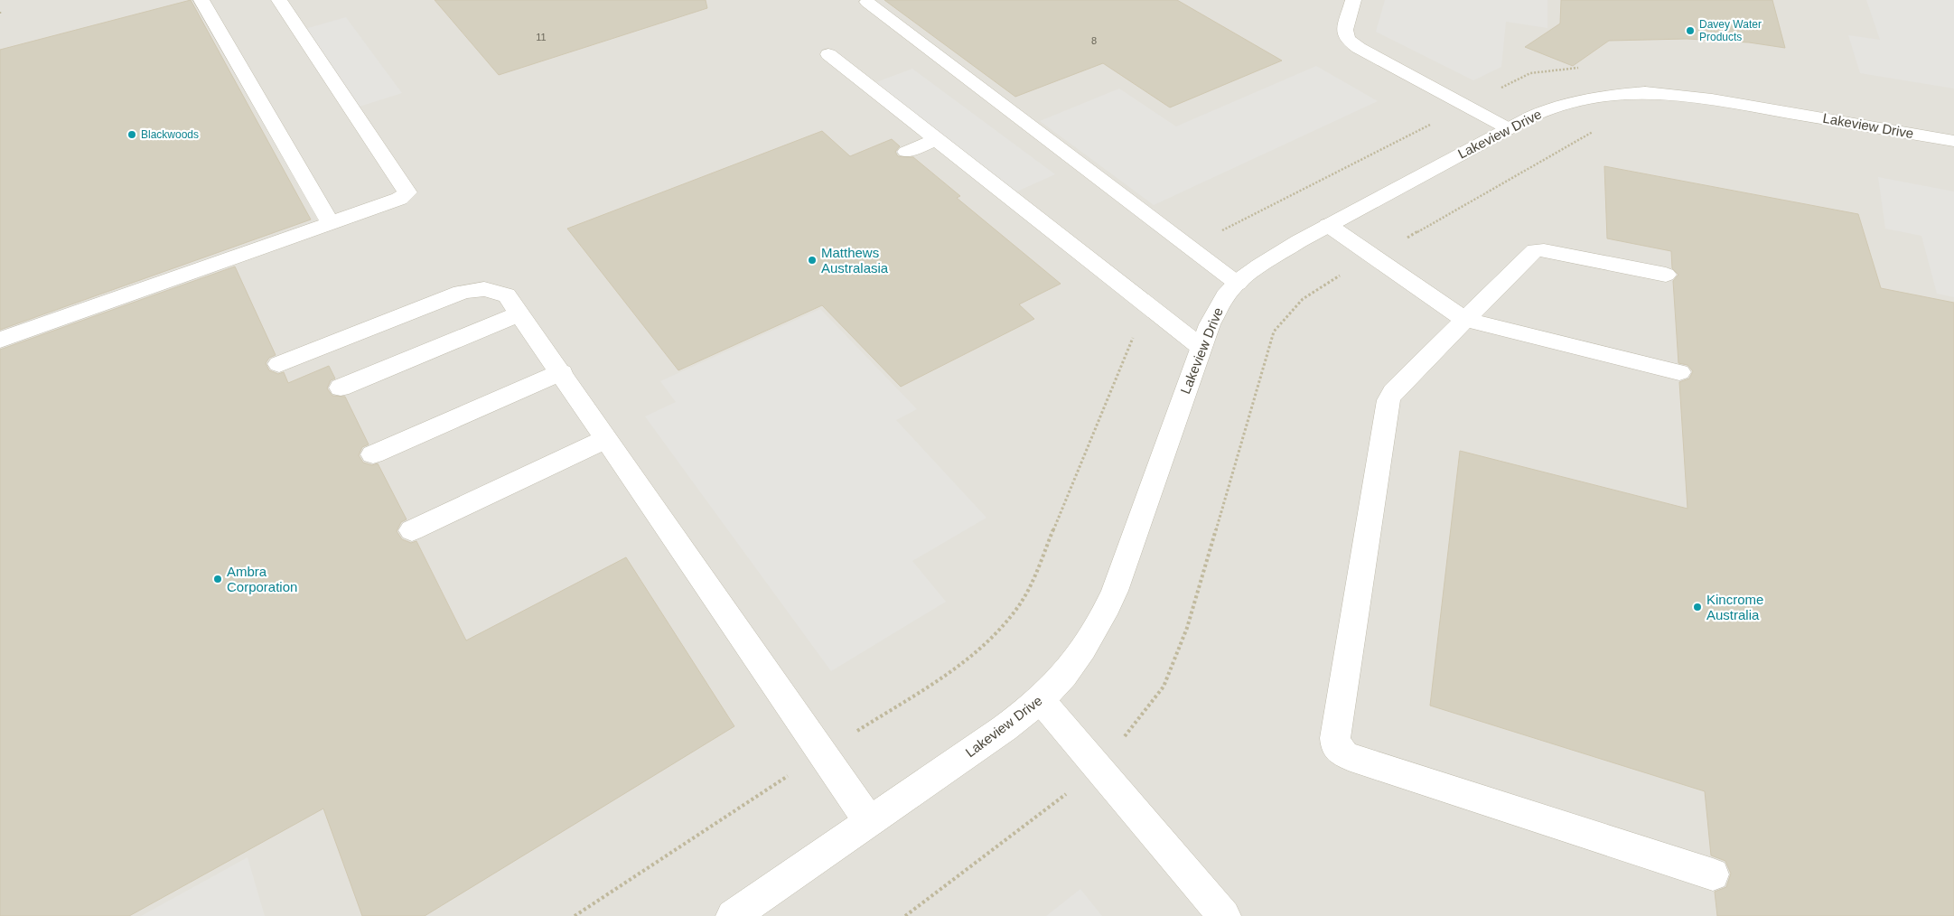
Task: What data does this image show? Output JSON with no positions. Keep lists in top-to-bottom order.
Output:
{
  "streets": {
    "street": ["Lakeview Drive"]
  },
  "places": [
    "Davey Water Products",
    "Blackwoods",
    "Matthews Australasia",
    "Ambra Corporation",
    "Kincrome Australia"
  ],
  "house_numbers": ["11", "8"]
}
